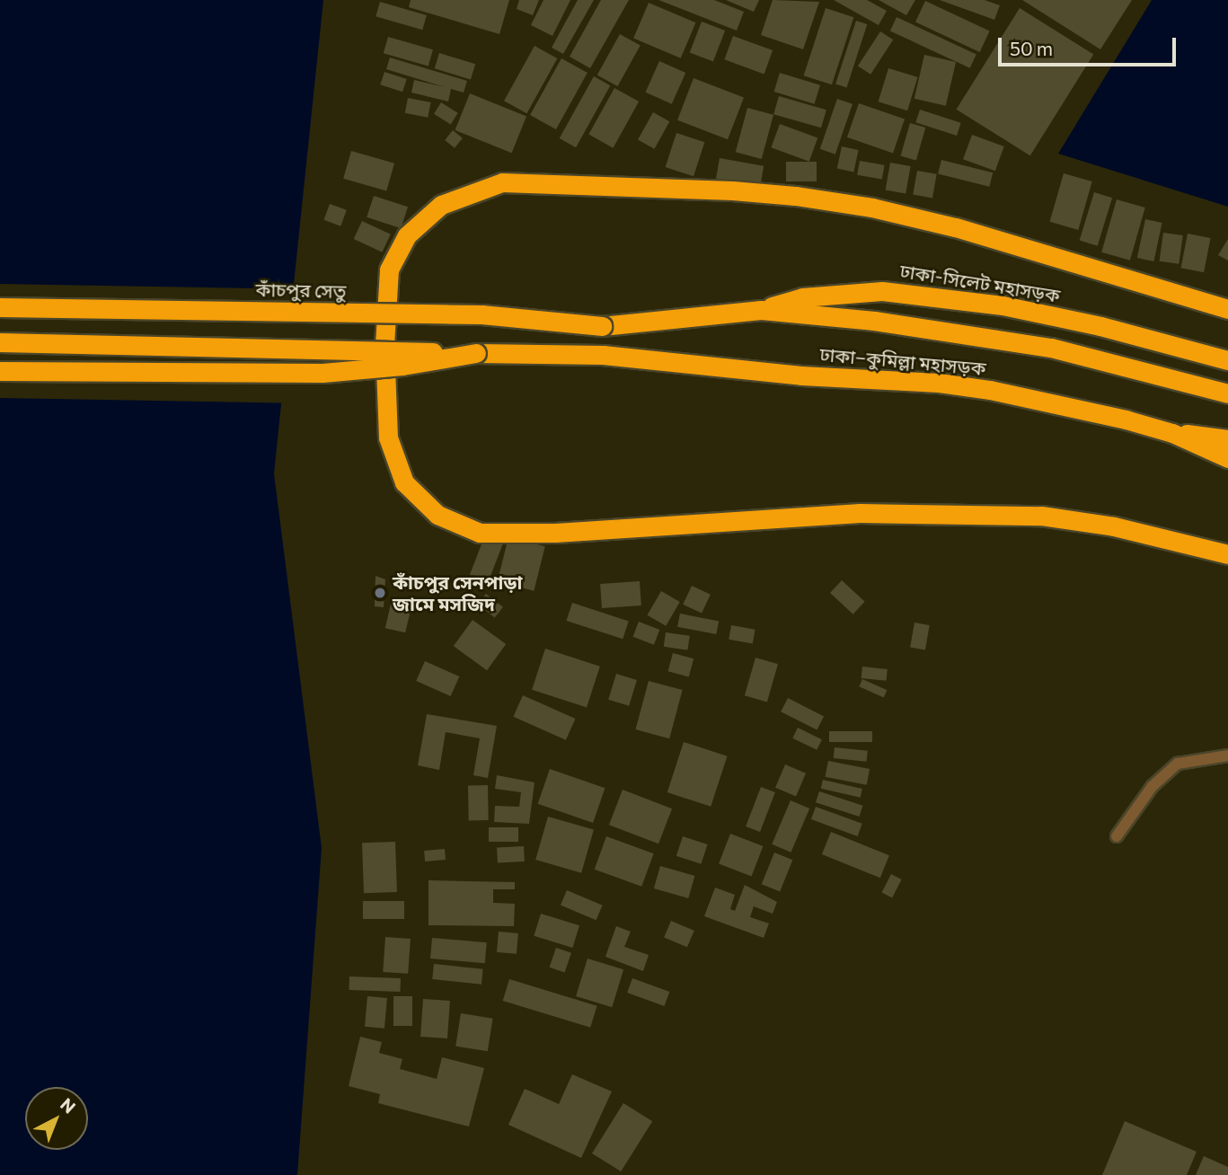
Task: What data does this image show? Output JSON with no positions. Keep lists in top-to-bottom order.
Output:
{
  "streets": {
    "highway": ["ঢাকা-সিলেট মহাসড়ক", "কাঁচপুর সেতু", "ঢাকা–কুমিল্লা মহাসড়ক"]
  },
  "crossings": [
    ["ঢাকা-সিলেট মহাসড়ক", "ঢাকা–কুমিল্লা মহাসড়ক"],
    ["কাঁচপুর সেতু", "ঢাকা–কুমিল্লা মহাসড়ক"]
  ],
  "places": ["কাঁচপুর সেনপাড়া জামে মসজিদ"],
  "scale_bar": "50 m",
  "north": "top right"
}
